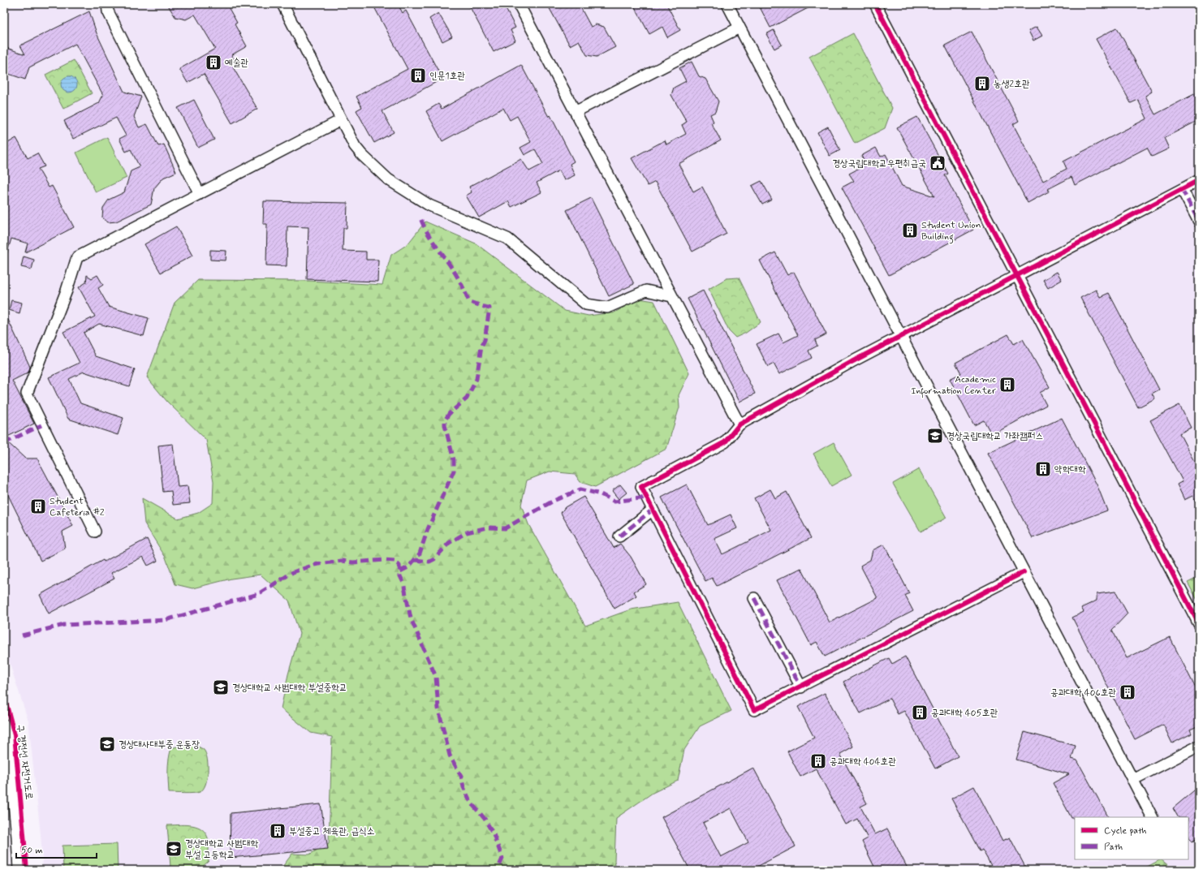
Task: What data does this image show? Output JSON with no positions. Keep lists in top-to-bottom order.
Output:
{
  "streets": {
    "cycle path": ["구 경전선 자전거도로"]
  },
  "places": {
    "building": [
      "예술관",
      "인문1호관",
      "농생2호관",
      "Student Union Building",
      "Academic Information Center",
      "약학대학",
      "Student Cafeteria #2",
      "공과대학 406호관",
      "공과대학 405호관",
      "공과대학 404호관",
      "부설중고 체육관, 급식소"
    ],
    "public building": ["경상국립대학교우편취급국"],
    "school or university": [
      "경상국립대학교 가좌캠퍼스",
      "경상대학교 사범대학 부설중학교",
      "경상대사대부중 운동장",
      "경상대학교 사범대학 부설 고등학교"
    ]
  },
  "legend": ["Cycle path", "Path"],
  "scale_bar": "50 m"
}
